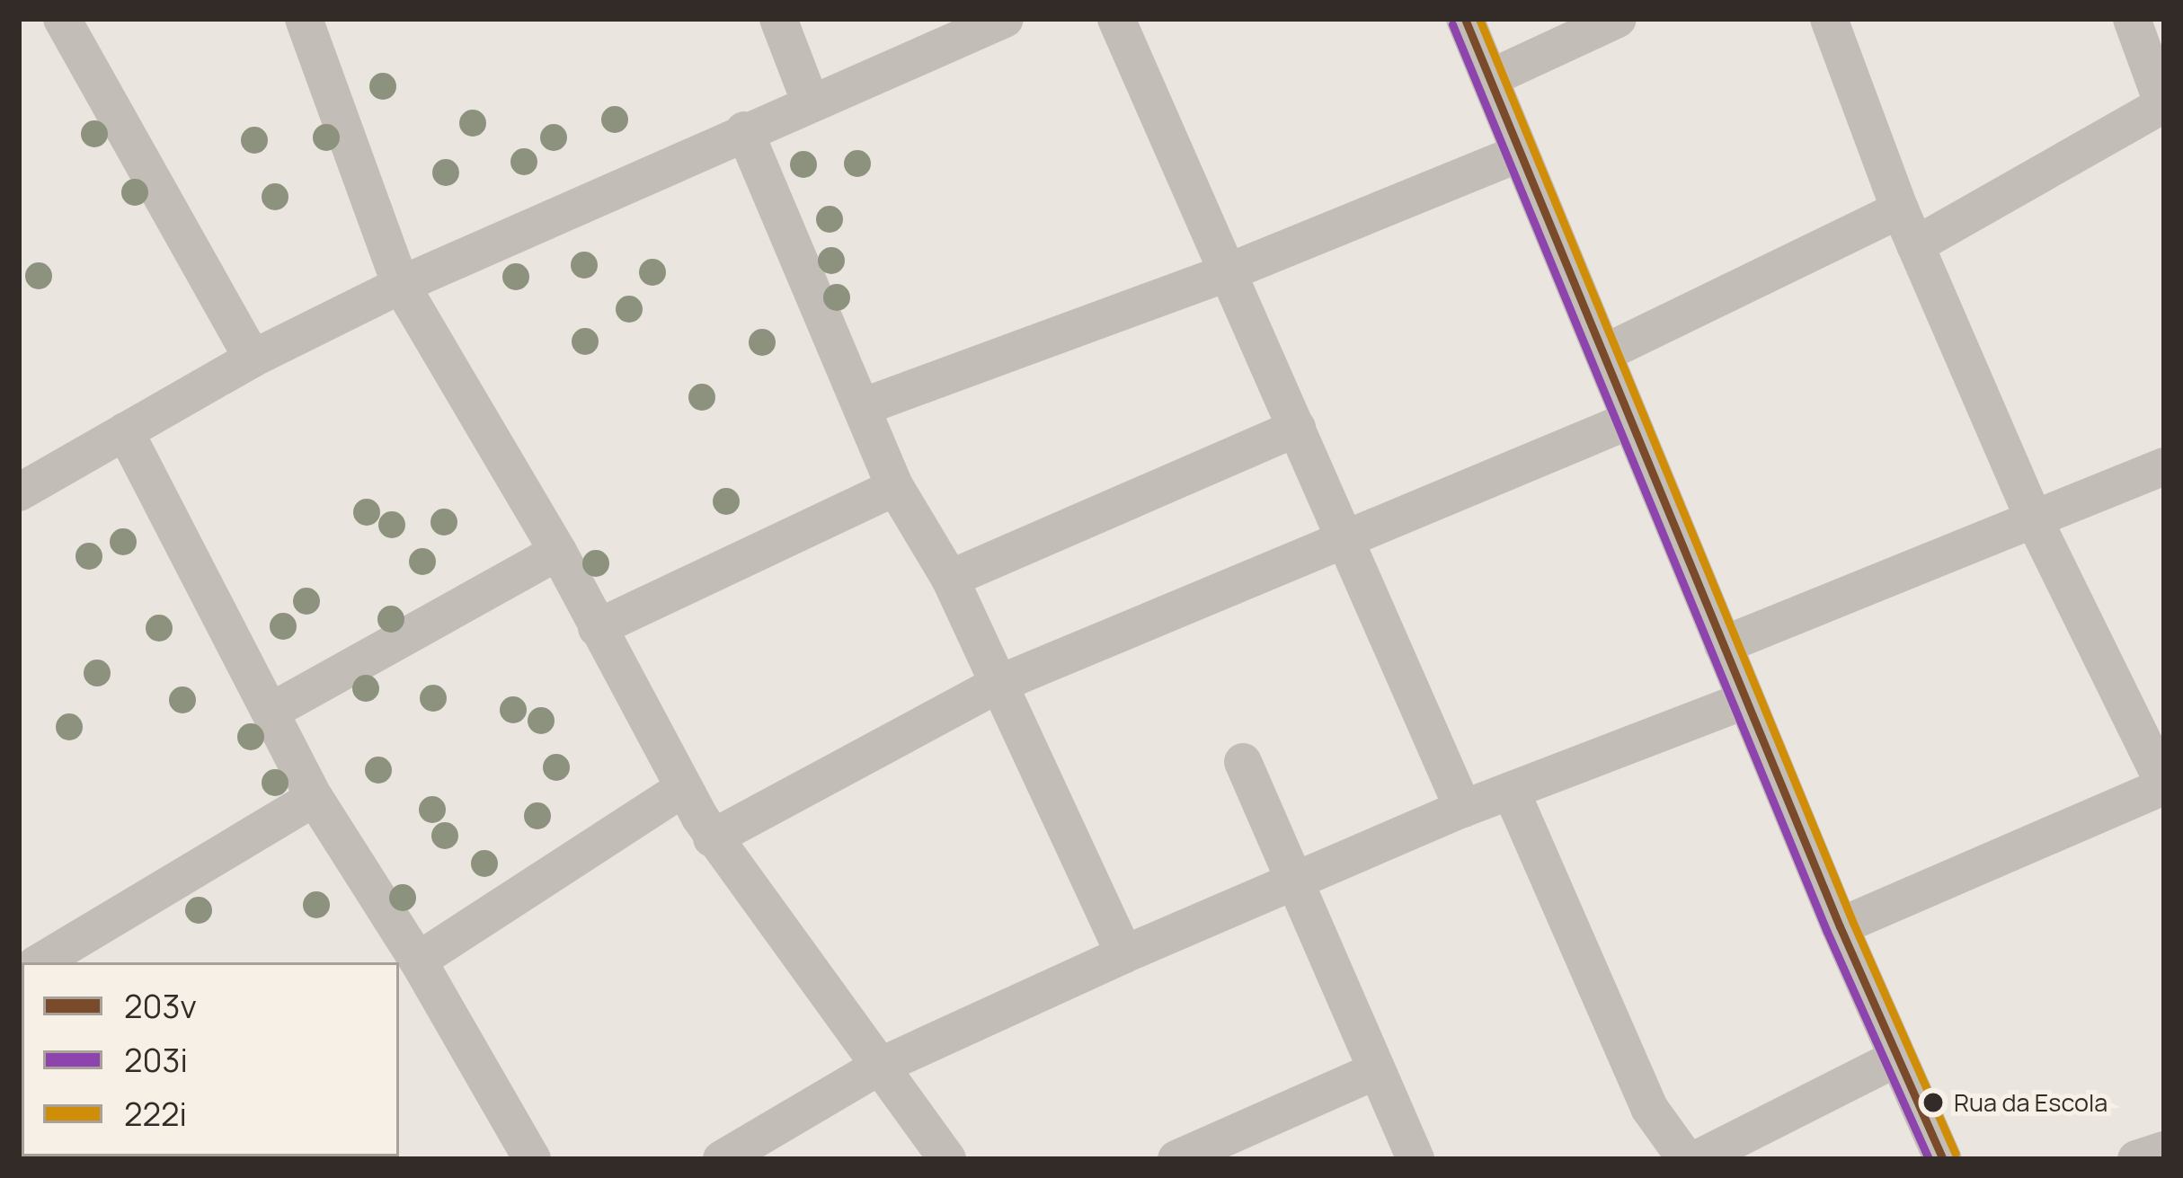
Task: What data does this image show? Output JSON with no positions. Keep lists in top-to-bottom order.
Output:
{
  "places": ["Rua da Escola"],
  "lines": ["transit line 203v", "transit line 222i", "transit line 203i"],
  "legend": ["203v", "203i", "222i"]
}
